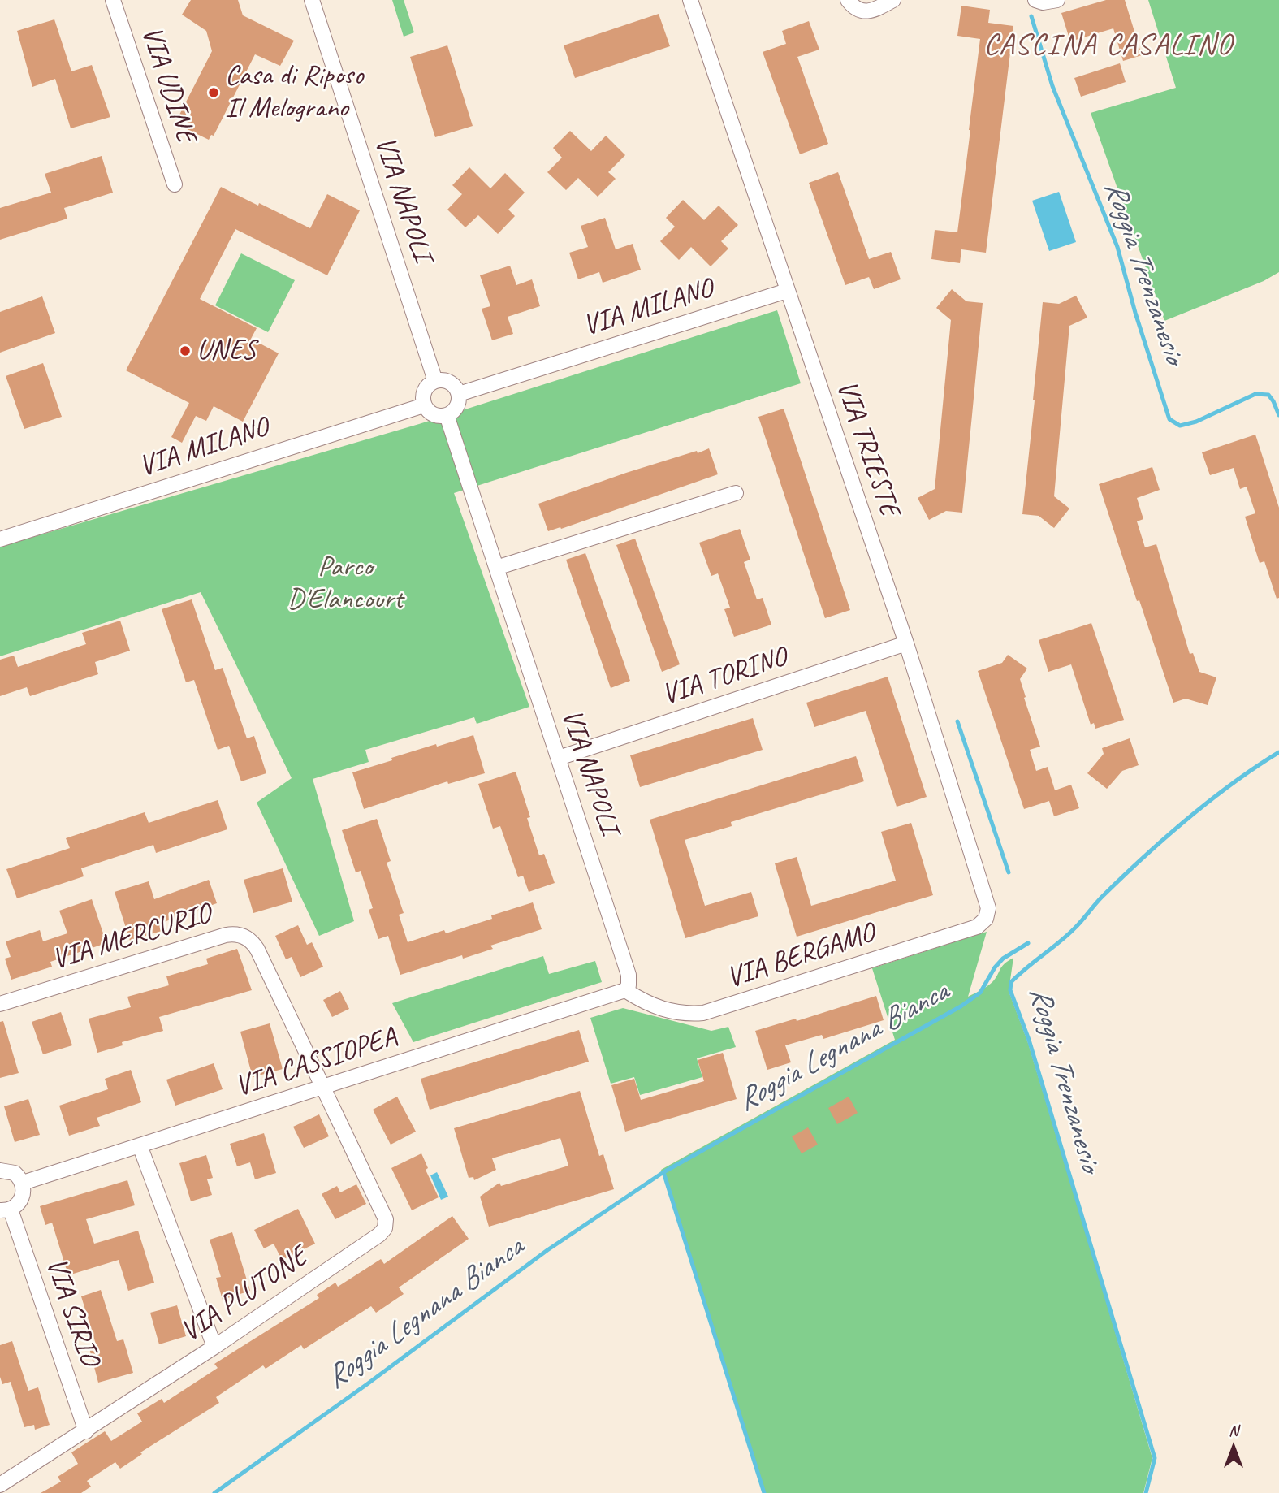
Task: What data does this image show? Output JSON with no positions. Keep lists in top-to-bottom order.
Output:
{
  "streets": {
    "street": [
      "VIA UDINE",
      "VIA NAPOLI",
      "VIA MILANO",
      "VIA TRIESTE",
      "VIA TORINO",
      "VIA MERCURIO",
      "VIA BERGAMO",
      "VIA CASSIOPEA",
      "VIA PLUTONE",
      "VIA SIRIO"
    ]
  },
  "crossings": [
    ["VIA NAPOLI", "VIA MILANO"],
    ["VIA NAPOLI", "VIA TORINO"],
    ["VIA NAPOLI", "VIA BERGAMO"],
    ["VIA NAPOLI", "VIA CASSIOPEA"],
    ["VIA MILANO", "VIA TRIESTE"],
    ["VIA TRIESTE", "VIA TORINO"],
    ["VIA TRIESTE", "VIA BERGAMO"],
    ["VIA MERCURIO", "VIA CASSIOPEA"],
    ["VIA MERCURIO", "VIA PLUTONE"],
    ["VIA BERGAMO", "VIA CASSIOPEA"],
    ["VIA CASSIOPEA", "VIA PLUTONE"],
    ["VIA PLUTONE", "VIA SIRIO"]
  ],
  "districts": ["CASCINA CASALINO"],
  "water": ["Roggia Trenzanesio", "Roggia Legnana Bianca"],
  "parks": ["Parco D'Elancourt"],
  "places": ["Casa di Riposo Il Melograno", "UNES"],
  "north": "top"
}
